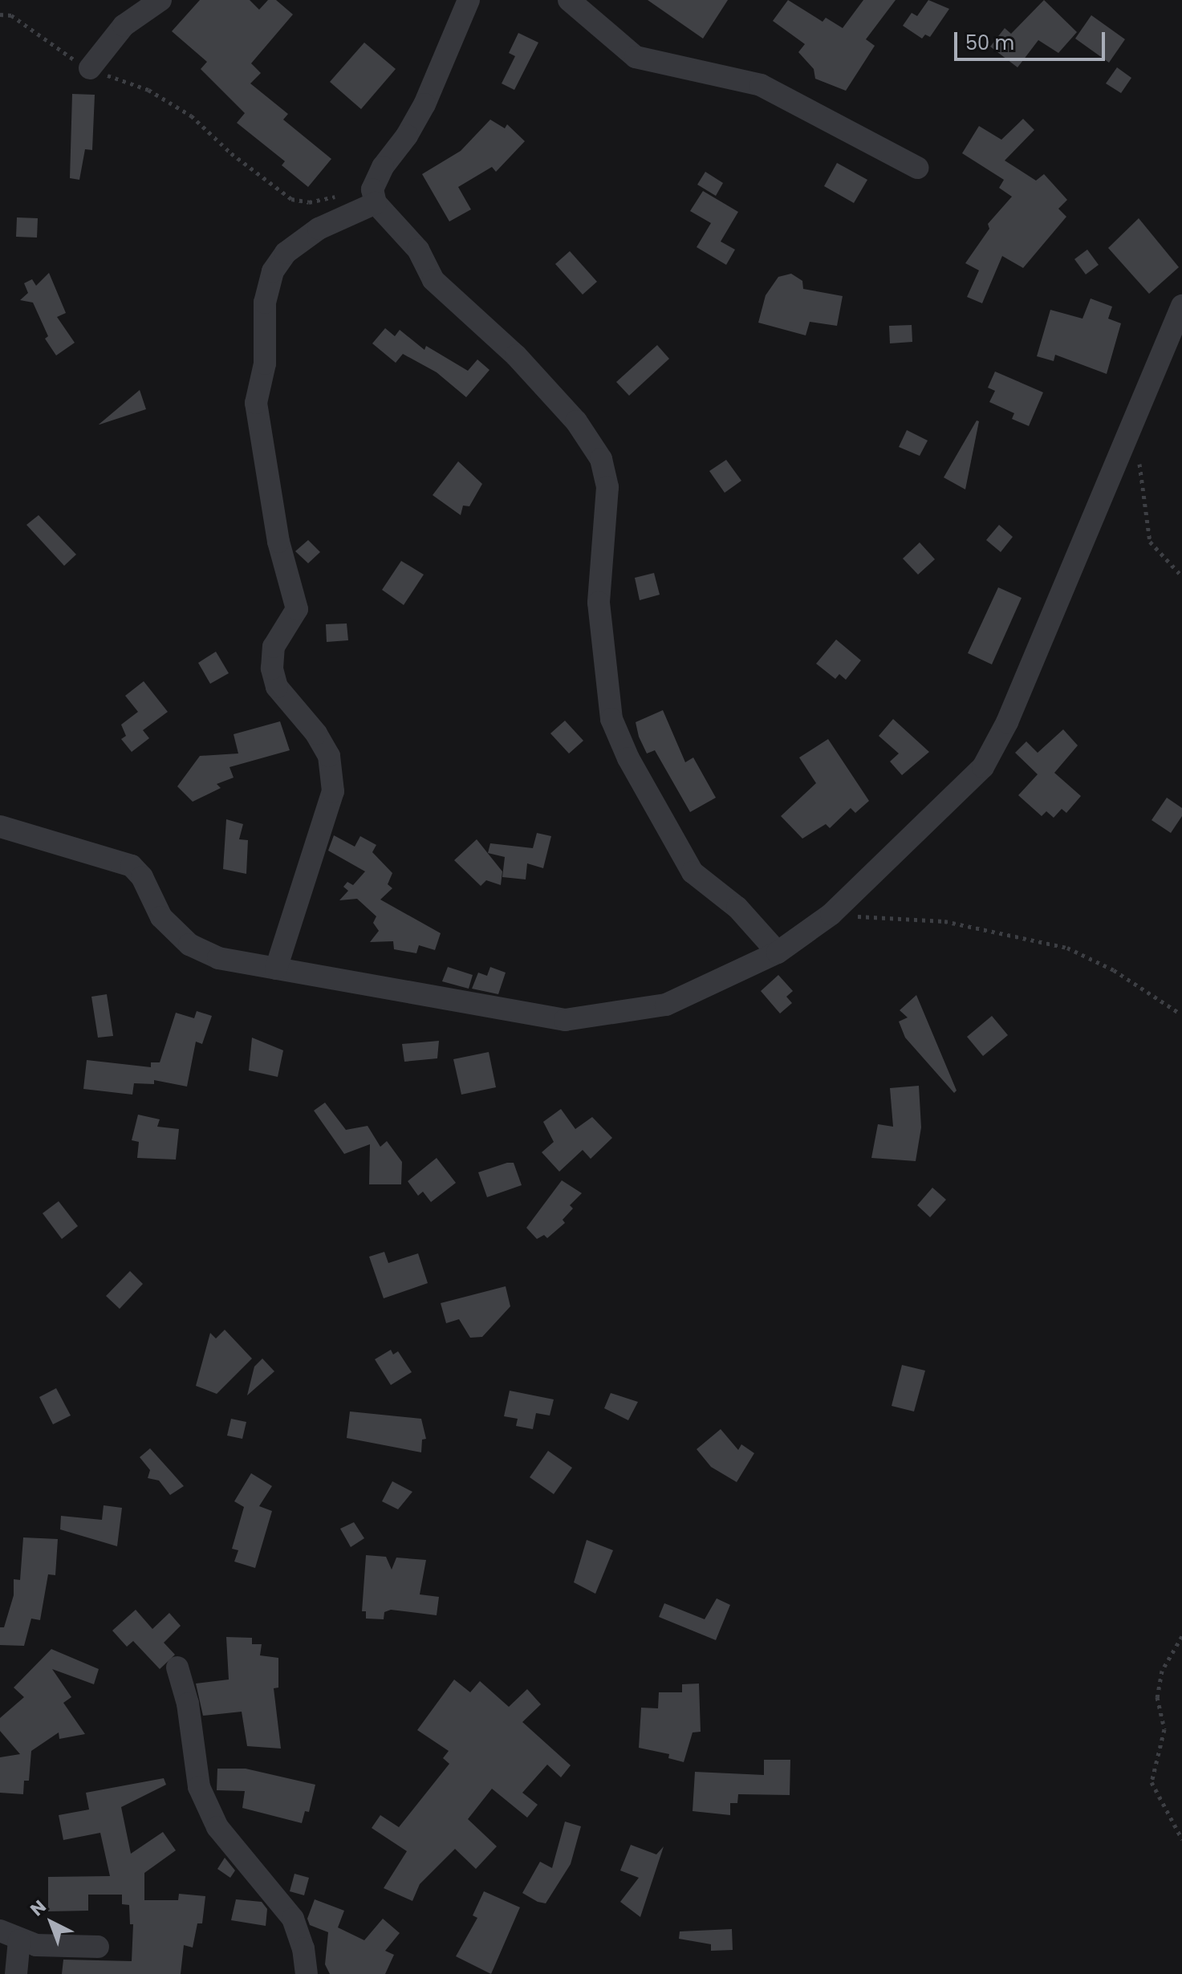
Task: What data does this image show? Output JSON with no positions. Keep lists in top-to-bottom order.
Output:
{
  "scale_bar": "50 m",
  "north": "top left"
}
